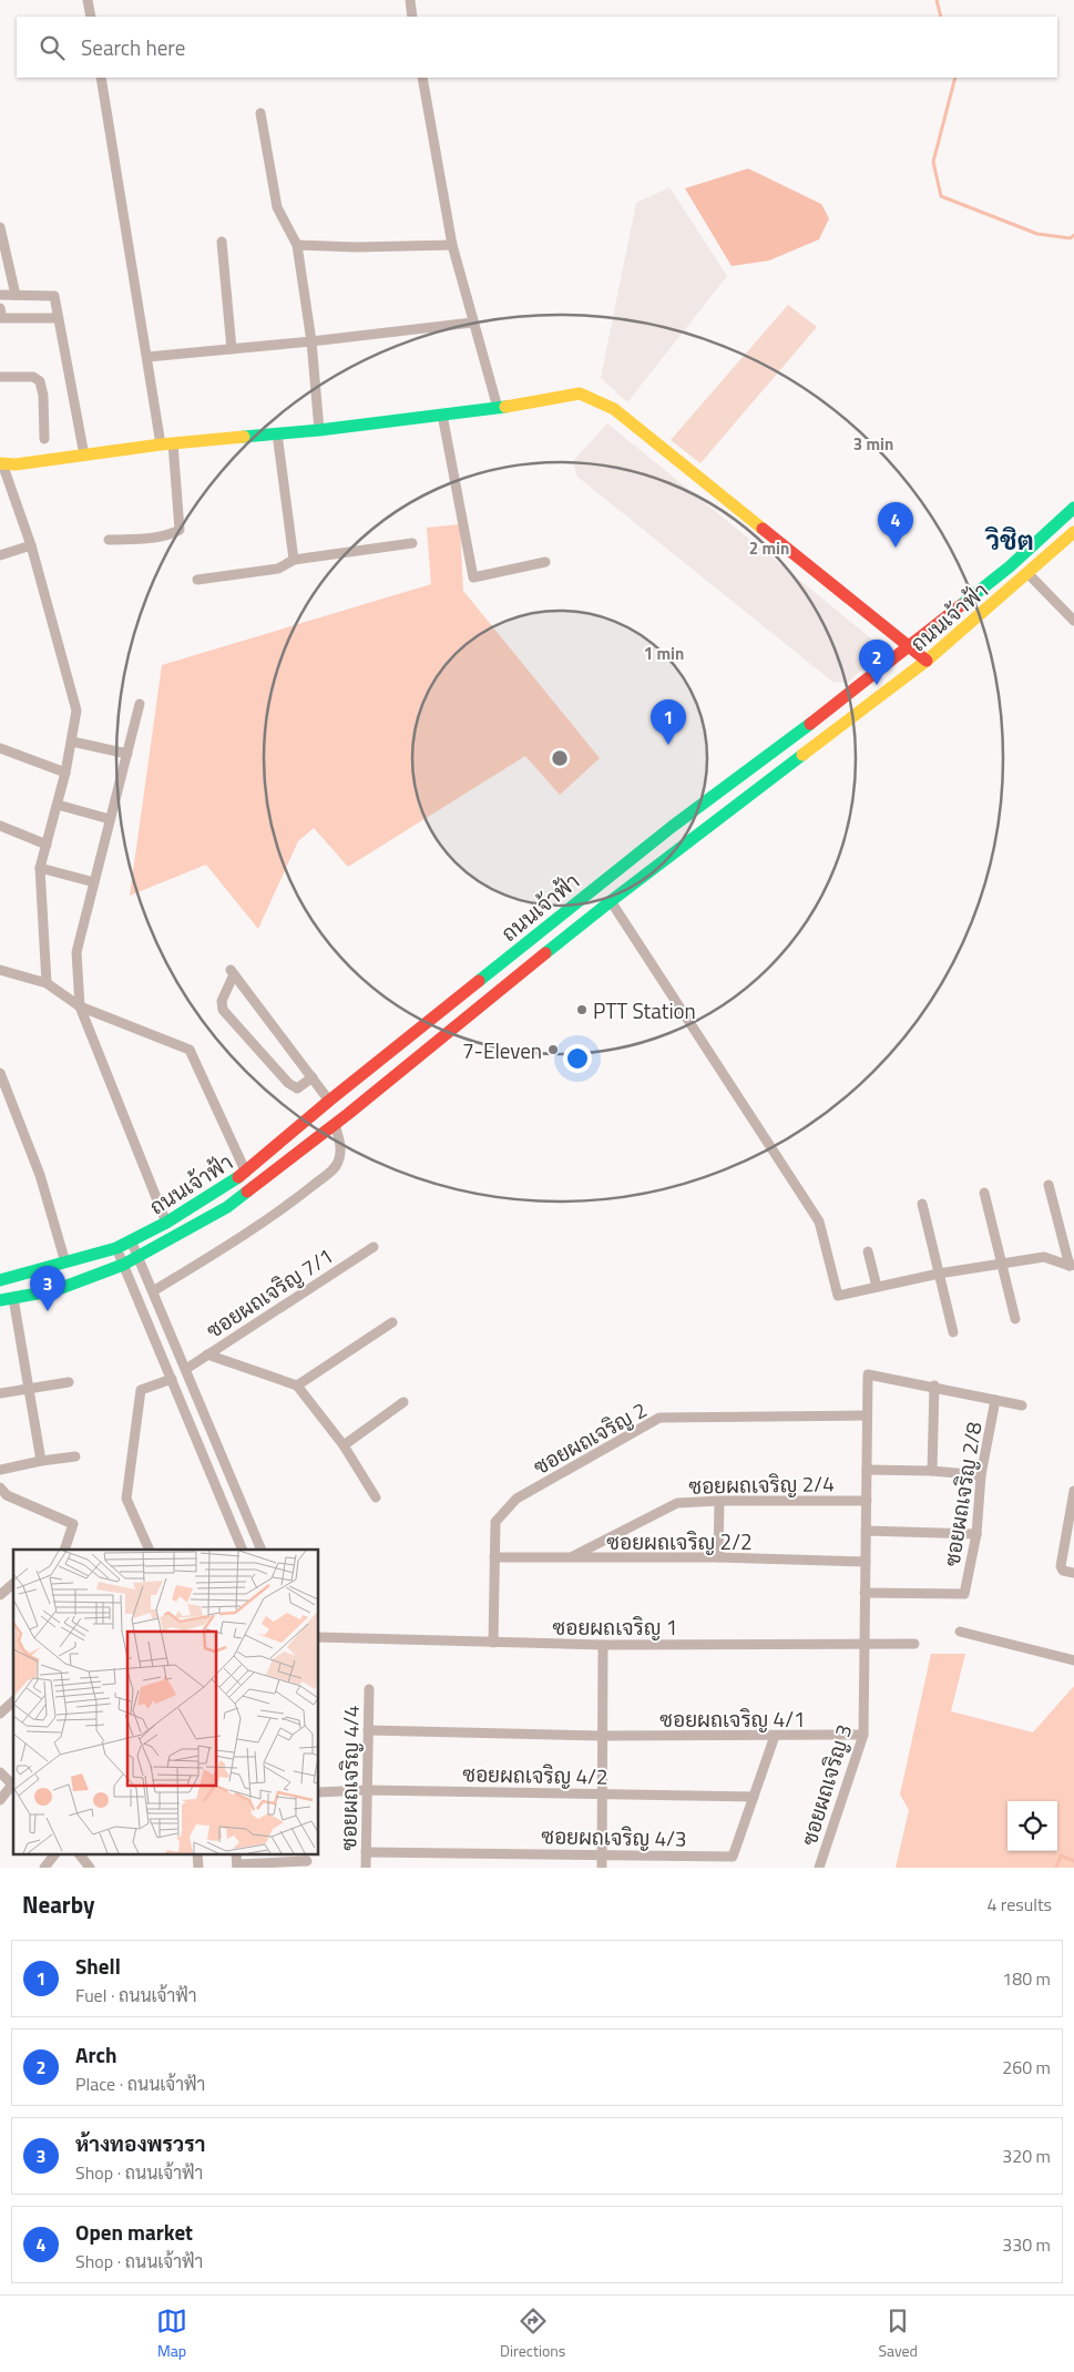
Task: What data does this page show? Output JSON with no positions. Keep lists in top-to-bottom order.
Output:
{
  "streets": {
    "main road": ["ถนนเจ้าฟ้า"],
    "street": [
      "ซอยผถเจริญ 7/1",
      "ซอยผถเจริญ 2",
      "ซอยผถเจริญ 2/4",
      "ซอยผถเจริญ 2/8",
      "ซอยผถเจริญ 2/2",
      "ซอยผถเจริญ 1",
      "ซอยผถเจริญ 4/1",
      "ซอยผถเจริญ 4/2",
      "ซอยผถเจริญ 4/4",
      "ซอยผถเจริญ 3",
      "ซอยผถเจริญ 4/3"
    ]
  },
  "crossings": [
    ["ซอยผถเจริญ 2", "ซอยผถเจริญ 2/2"],
    ["ซอยผถเจริญ 2", "ซอยผถเจริญ 1"],
    ["ซอยผถเจริญ 2/4", "ซอยผถเจริญ 2/2"],
    ["ซอยผถเจริญ 1", "ซอยผถเจริญ 3"],
    ["ซอยผถเจริญ 4/1", "ซอยผถเจริญ 4/4"],
    ["ซอยผถเจริญ 4/1", "ซอยผถเจริญ 3"],
    ["ซอยผถเจริญ 4/1", "ซอยผถเจริญ 4/3"],
    ["ซอยผถเจริญ 4/2", "ซอยผถเจริญ 4/4"],
    ["ซอยผถเจริญ 4/2", "ซอยผถเจริญ 4/3"],
    ["ซอยผถเจริญ 4/4", "ซอยผถเจริญ 4/3"]
  ],
  "districts": ["วิชิต"],
  "places": ["PTT Station", "7-Eleven"],
  "page": {
    "search": "Search here",
    "pins": [
      "4",
      "2",
      "1",
      "3"
    ],
    "heading": ["Nearby", "4 results"],
    "list": [
      {
        "mark": "1",
        "name": "Shell",
        "note": "Fuel · ถนนเจ้าฟ้า",
        "value": "180 m"
      },
      {
        "mark": "2",
        "name": "Arch",
        "note": "Place · ถนนเจ้าฟ้า",
        "value": "260 m"
      },
      {
        "mark": "3",
        "name": "ห้างทองพรวรา",
        "note": "Shop · ถนนเจ้าฟ้า",
        "value": "320 m"
      },
      {
        "mark": "4",
        "name": "Open market",
        "note": "Shop · ถนนเจ้าฟ้า",
        "value": "330 m"
      }
    ],
    "nav": ["Map", "Directions", "Saved"]
  },
  "rings": ["3 min", "2 min", "1 min"]
}
